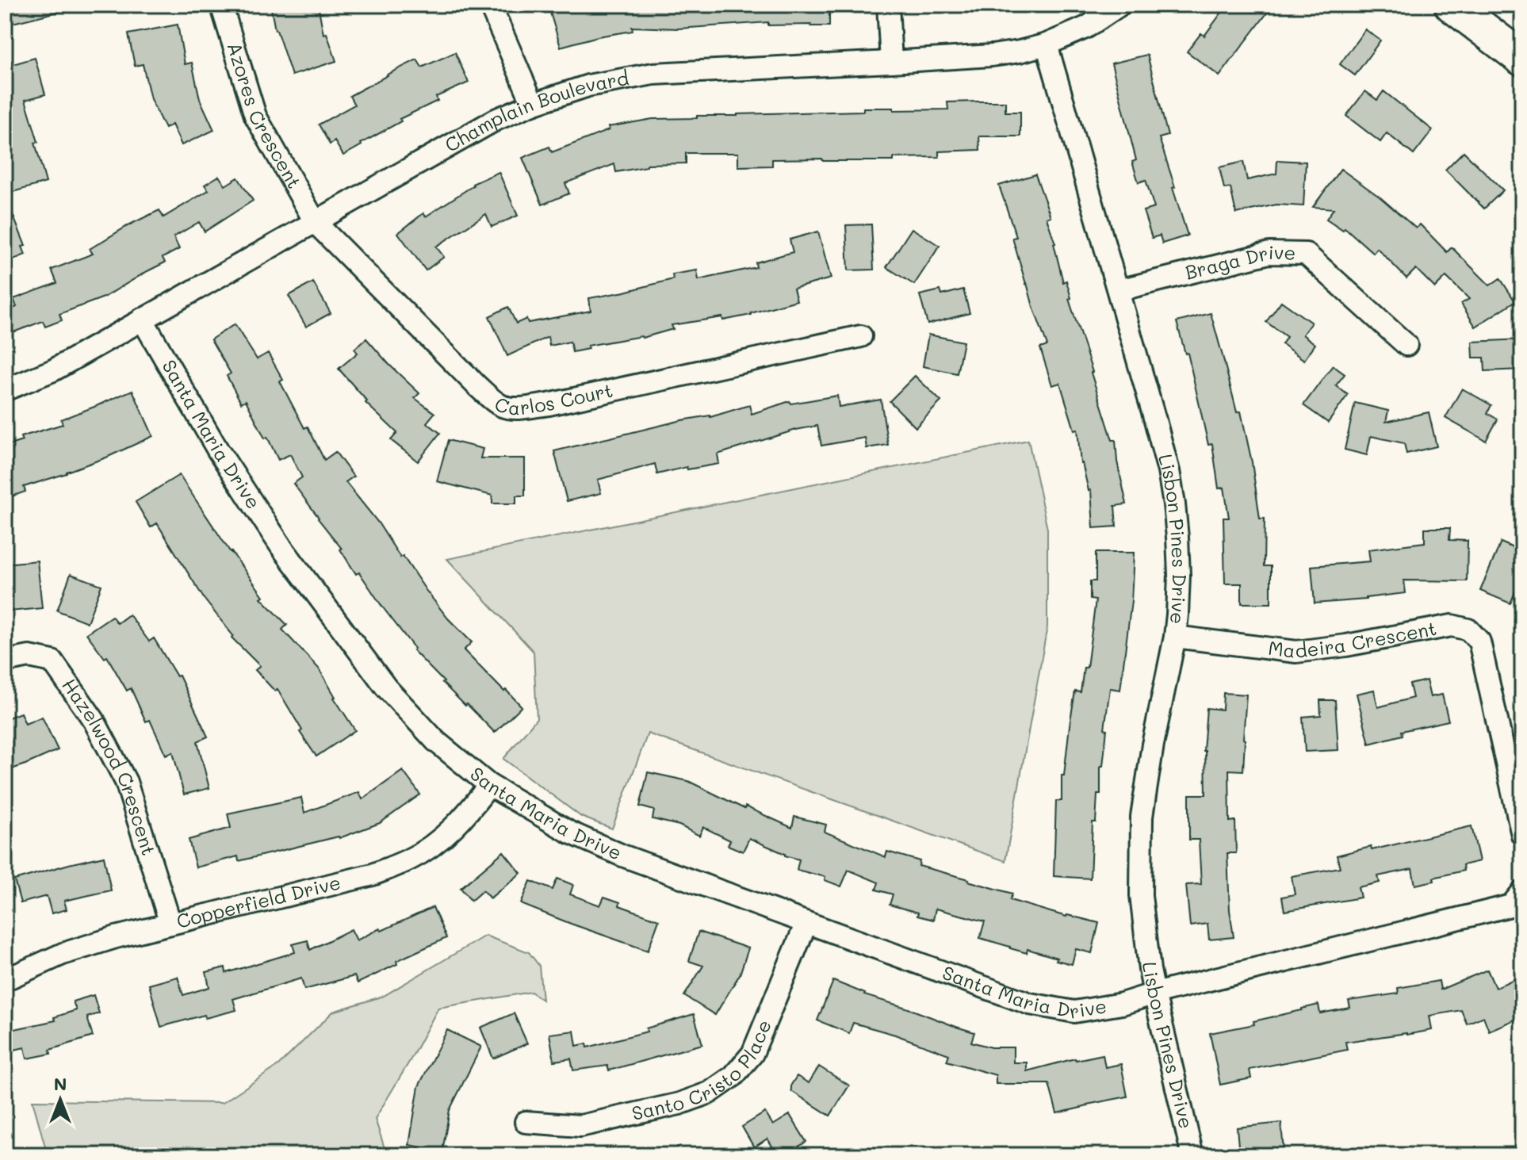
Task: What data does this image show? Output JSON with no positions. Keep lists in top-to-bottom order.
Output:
{
  "streets": {
    "street": [
      "Champlain Boulevard",
      "Azores Crescent",
      "Braga Drive",
      "Carlos Court",
      "Santa Maria Drive",
      "Lisbon Pines Drive",
      "Madeira Crescent",
      "Hazelwood Crescent",
      "Copperfield Drive",
      "Santo Cristo Place"
    ]
  },
  "crossings": [
    ["Champlain Boulevard", "Azores Crescent"],
    ["Champlain Boulevard", "Carlos Court"],
    ["Champlain Boulevard", "Santa Maria Drive"],
    ["Champlain Boulevard", "Lisbon Pines Drive"],
    ["Azores Crescent", "Carlos Court"],
    ["Braga Drive", "Lisbon Pines Drive"],
    ["Santa Maria Drive", "Lisbon Pines Drive"],
    ["Santa Maria Drive", "Copperfield Drive"],
    ["Santa Maria Drive", "Santo Cristo Place"],
    ["Lisbon Pines Drive", "Madeira Crescent"],
    ["Hazelwood Crescent", "Copperfield Drive"]
  ],
  "north": "top"
}
